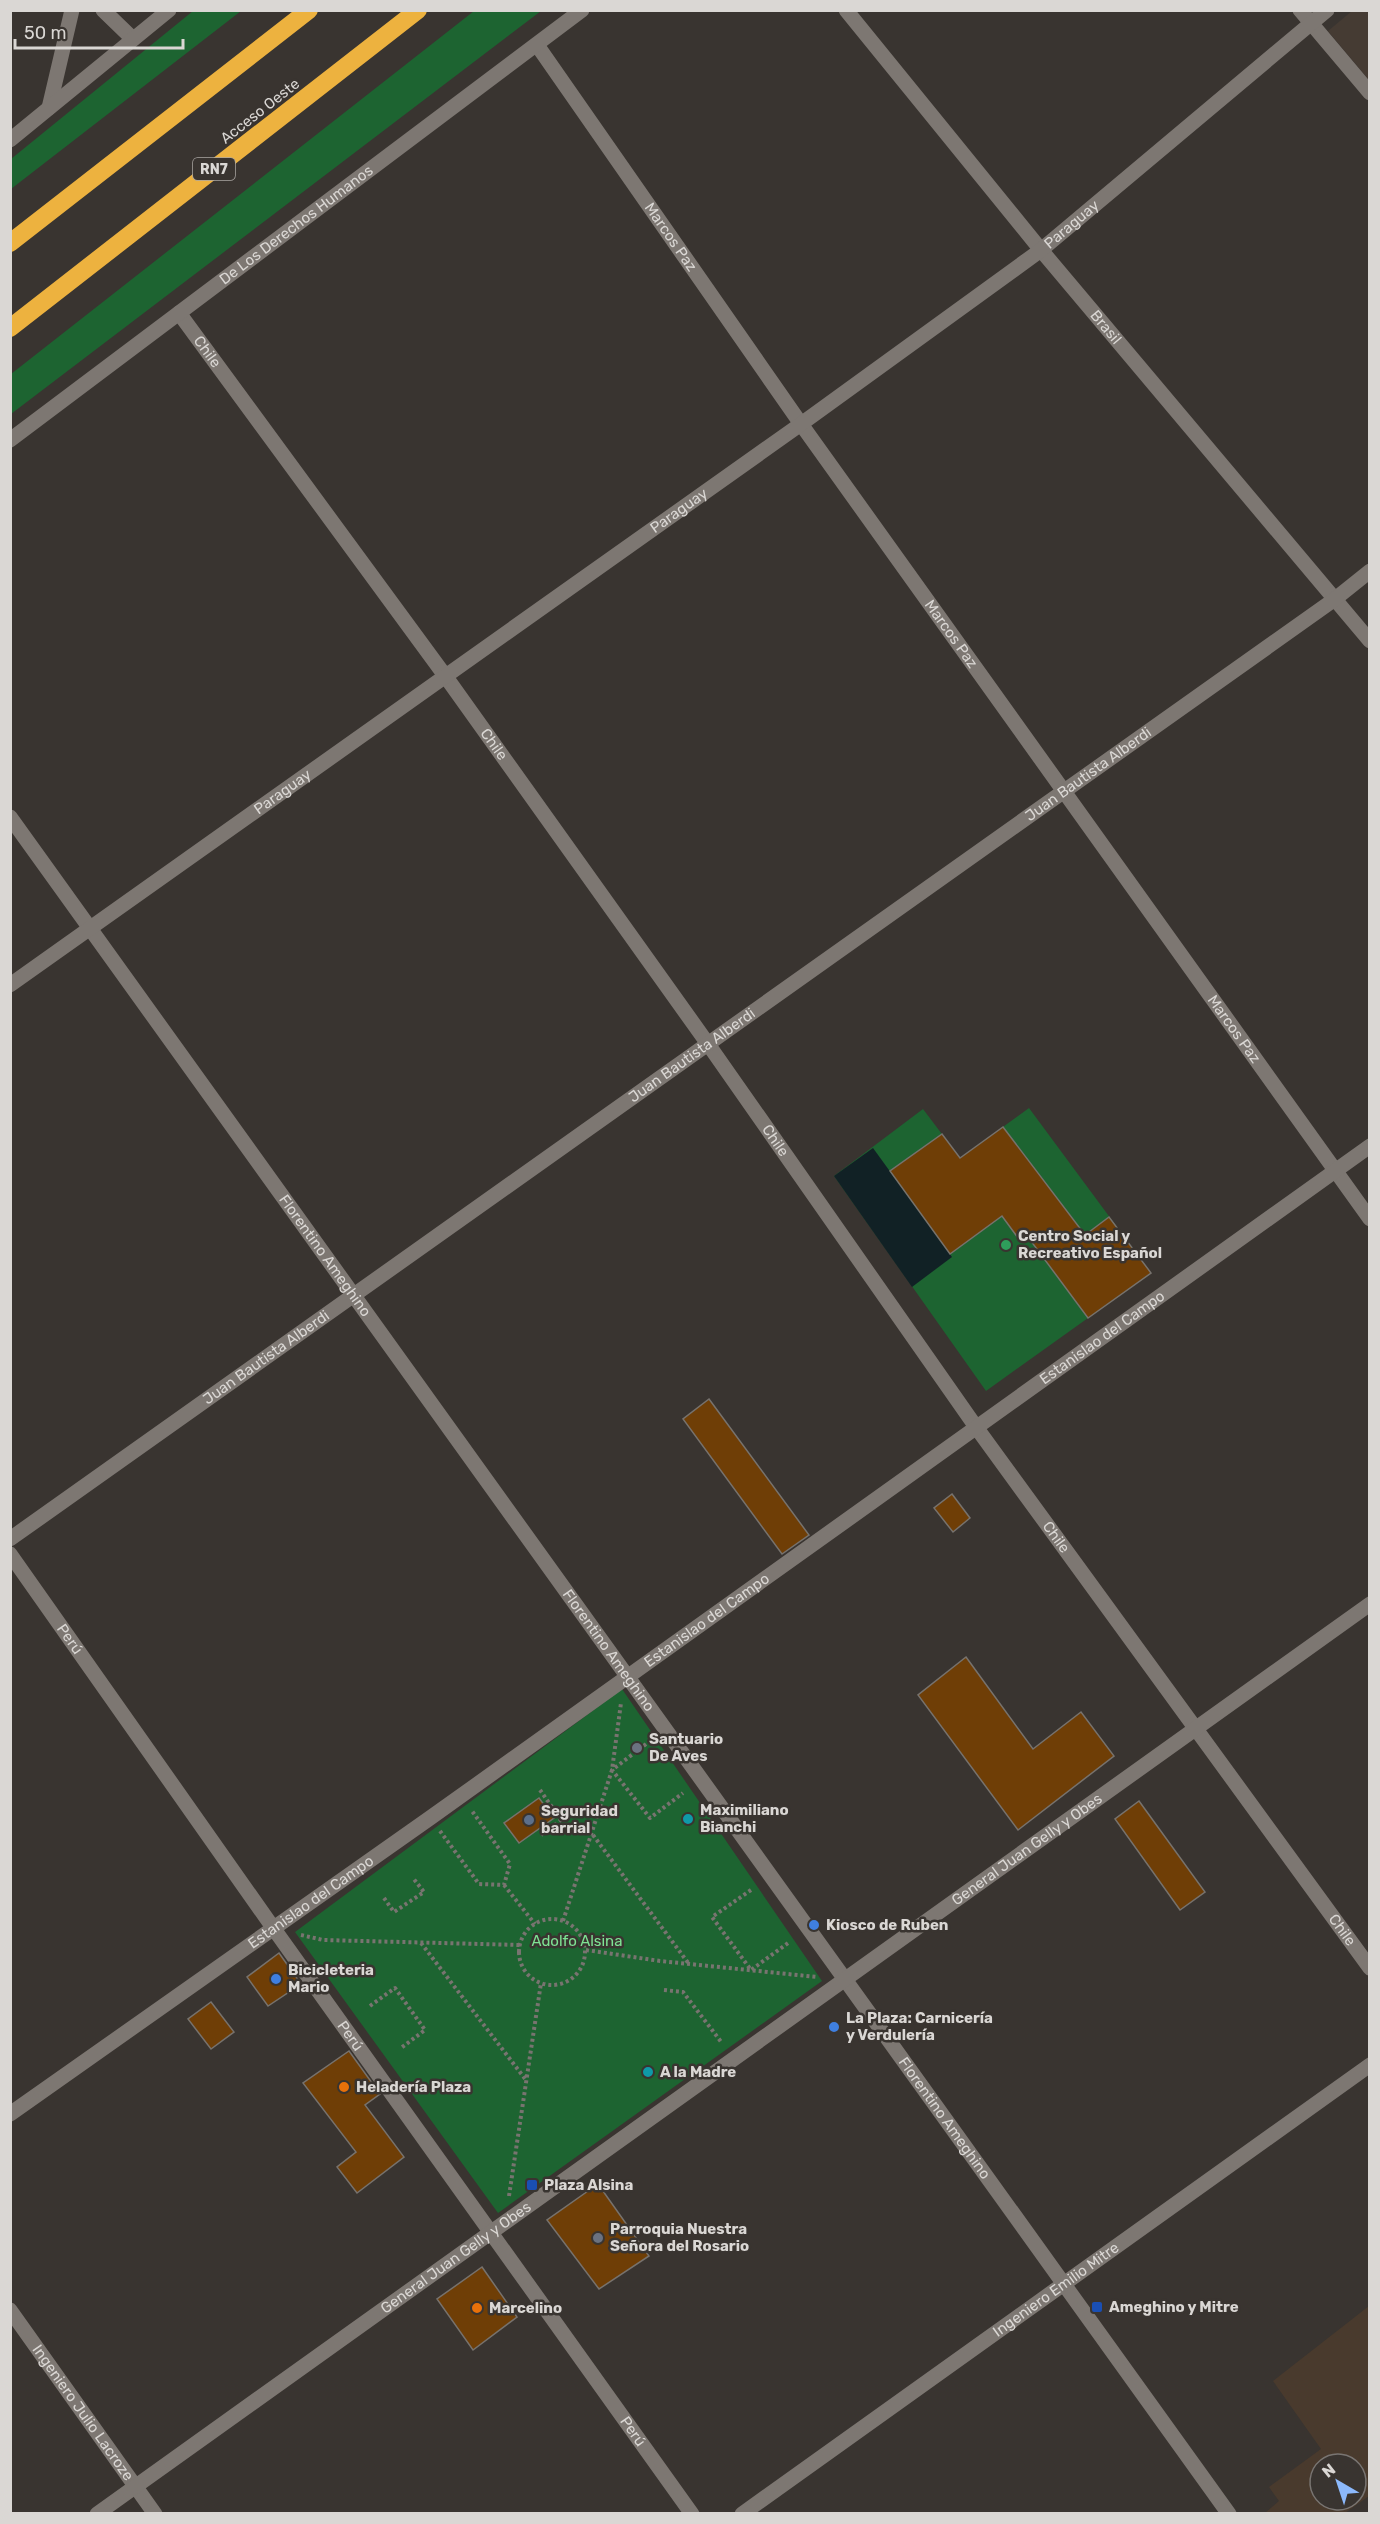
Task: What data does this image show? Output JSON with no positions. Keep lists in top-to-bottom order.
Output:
{
  "streets": {
    "highway": ["Acceso Oeste", "RN7"],
    "street": [
      "Paraguay",
      "De Los Derechos Humanos",
      "Marcos Paz",
      "Brasil",
      "Chile",
      "Juan Bautista Alberdi",
      "Florentino Ameghino",
      "Estanislao del Campo",
      "Perú",
      "General Juan Gelly y Obes",
      "Ingeniero Emilio Mitre",
      "Ingeniero Julio Lacroze"
    ]
  },
  "crossings": [
    ["Paraguay", "Marcos Paz"],
    ["Paraguay", "Brasil"],
    ["Paraguay", "Chile"],
    ["Paraguay", "Florentino Ameghino"],
    ["De Los Derechos Humanos", "Marcos Paz"],
    ["De Los Derechos Humanos", "Chile"],
    ["Marcos Paz", "Juan Bautista Alberdi"],
    ["Marcos Paz", "Estanislao del Campo"],
    ["Brasil", "Juan Bautista Alberdi"],
    ["Chile", "Juan Bautista Alberdi"],
    ["Chile", "Estanislao del Campo"],
    ["Chile", "General Juan Gelly y Obes"],
    ["Juan Bautista Alberdi", "Florentino Ameghino"],
    ["Florentino Ameghino", "Estanislao del Campo"],
    ["Florentino Ameghino", "General Juan Gelly y Obes"],
    ["Florentino Ameghino", "Ingeniero Emilio Mitre"],
    ["Estanislao del Campo", "Perú"],
    ["Perú", "General Juan Gelly y Obes"],
    ["General Juan Gelly y Obes", "Ingeniero Julio Lacroze"]
  ],
  "parks": ["Adolfo Alsina"],
  "places": {
    "other": [
      "Centro Social y Recreativo Español",
      "Santuario De Aves",
      "Maximiliano Bianchi",
      "Seguridad barrial",
      "Kiosco de Ruben",
      "Bicicleteria Mario",
      "La Plaza: Carnicería y Verdulería",
      "A la Madre",
      "Heladería Plaza",
      "Parroquia Nuestra Señora del Rosario",
      "Marcelino"
    ],
    "transit": ["Plaza Alsina", "Ameghino y Mitre"]
  },
  "scale_bar": "50 m",
  "north": "top left"
}
